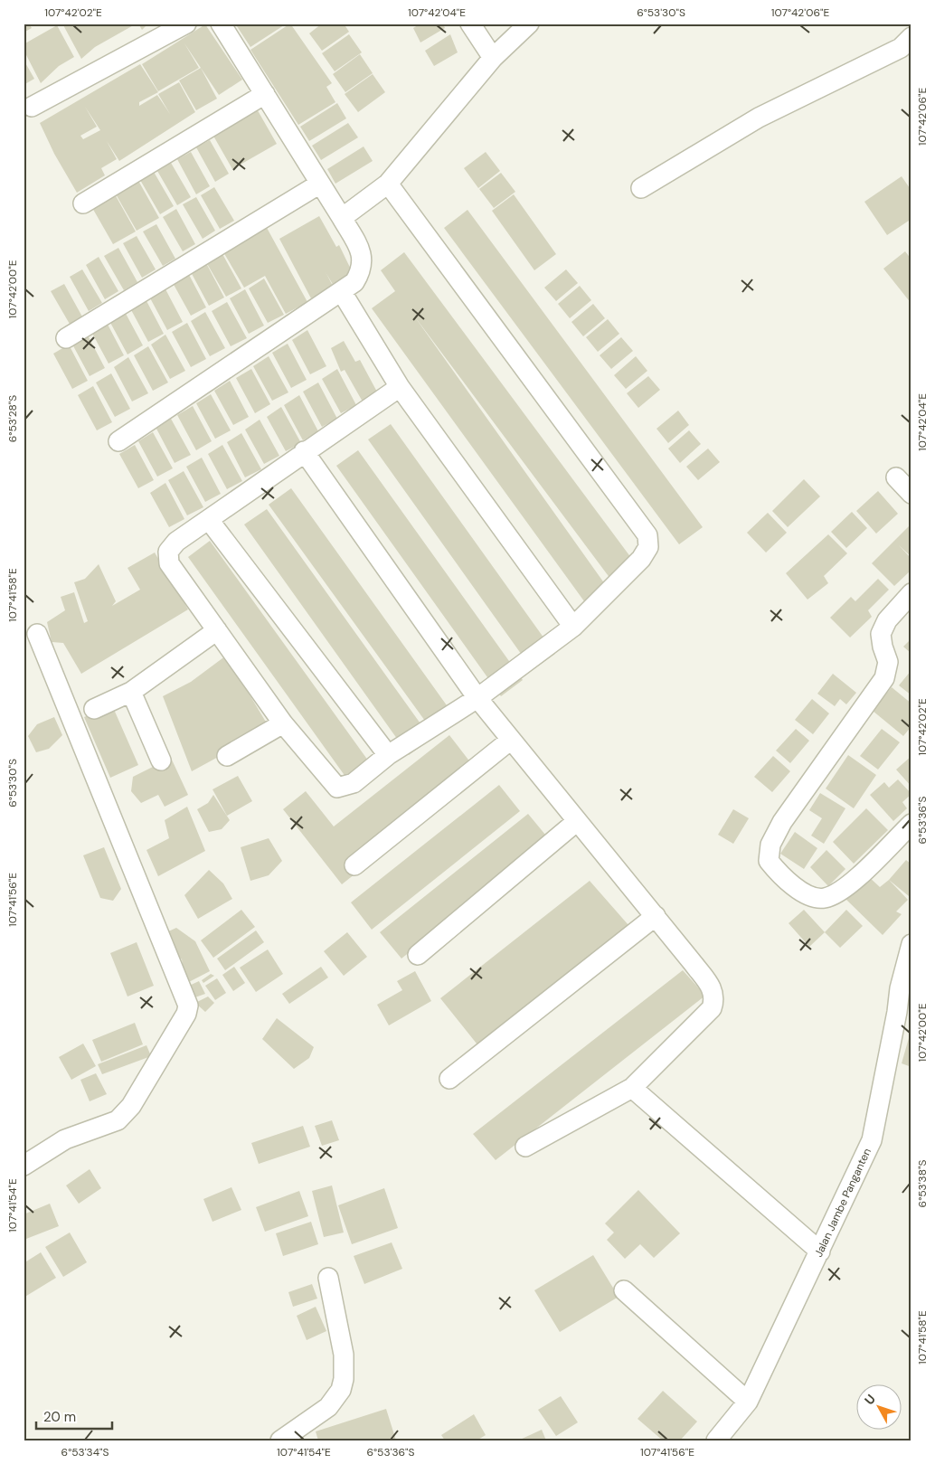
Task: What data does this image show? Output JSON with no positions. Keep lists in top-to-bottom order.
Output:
{
  "streets": {
    "street": ["Jalan Jambe Panganten"]
  },
  "scale_bar": "20 m",
  "north": "top left",
  "coordinates": [
    "107°42'02\"E",
    "107°42'04\"E",
    "6°53'30\"S",
    "107°42'06\"E",
    "107°42'00\"E",
    "6°53'28\"S",
    "107°41'58\"E",
    "6°53'36\"S",
    "107°41'56\"E",
    "6°53'38\"S",
    "107°41'54\"E",
    "6°53'34\"S"
  ]
}
